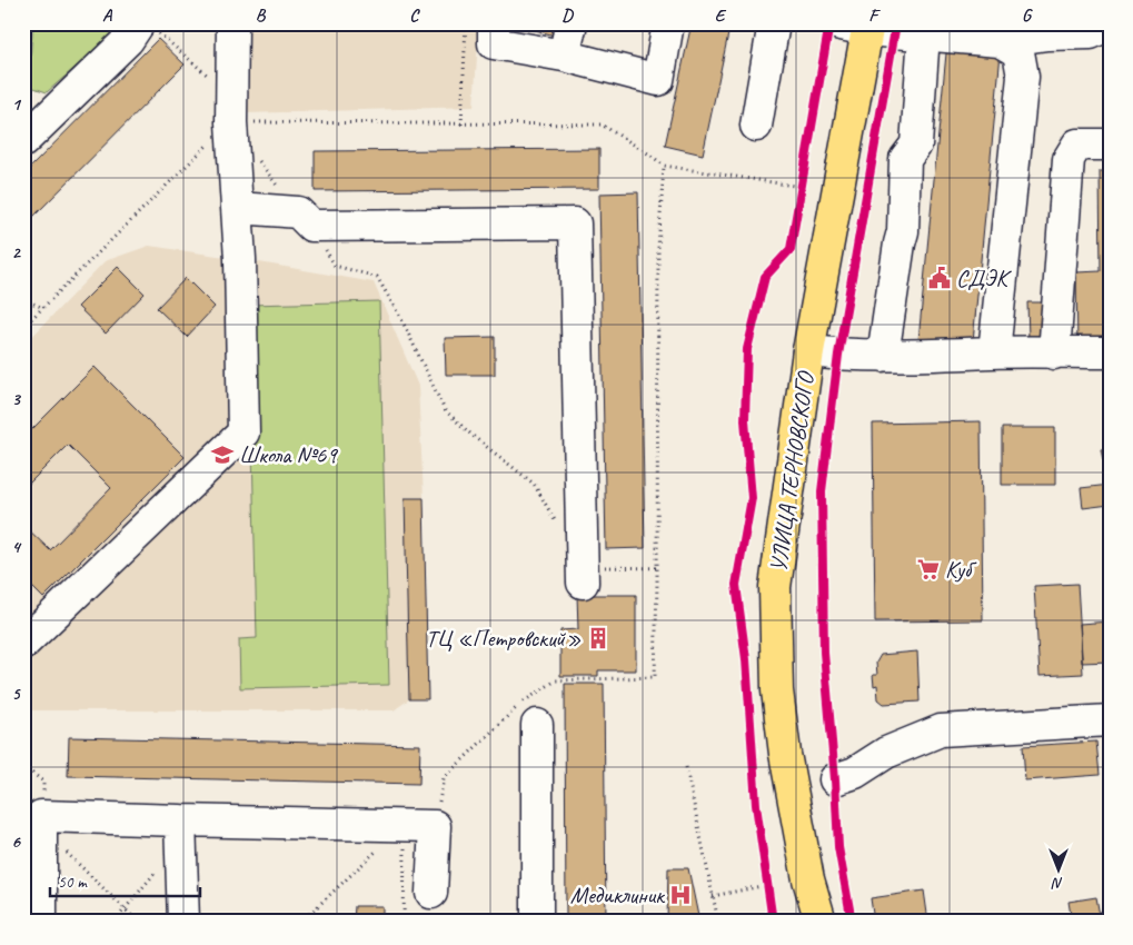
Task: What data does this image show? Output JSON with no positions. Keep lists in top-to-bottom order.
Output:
{
  "streets": {
    "main road": ["УЛИЦА ТЕРНОВСКОГО"]
  },
  "places": {
    "public building": ["СДЭК"],
    "school or university": ["Школа №69"],
    "supermarket": ["Куб"],
    "building": ["ТЦ «Петровский»"],
    "hospital": ["Медиклиник"]
  },
  "scale_bar": "50 m",
  "north": "bottom",
  "grid": {
    "columns": [
      "A",
      "B",
      "C",
      "D",
      "E",
      "F",
      "G"
    ],
    "rows": [
      "1",
      "2",
      "3",
      "4",
      "5",
      "6"
    ]
  }
}
